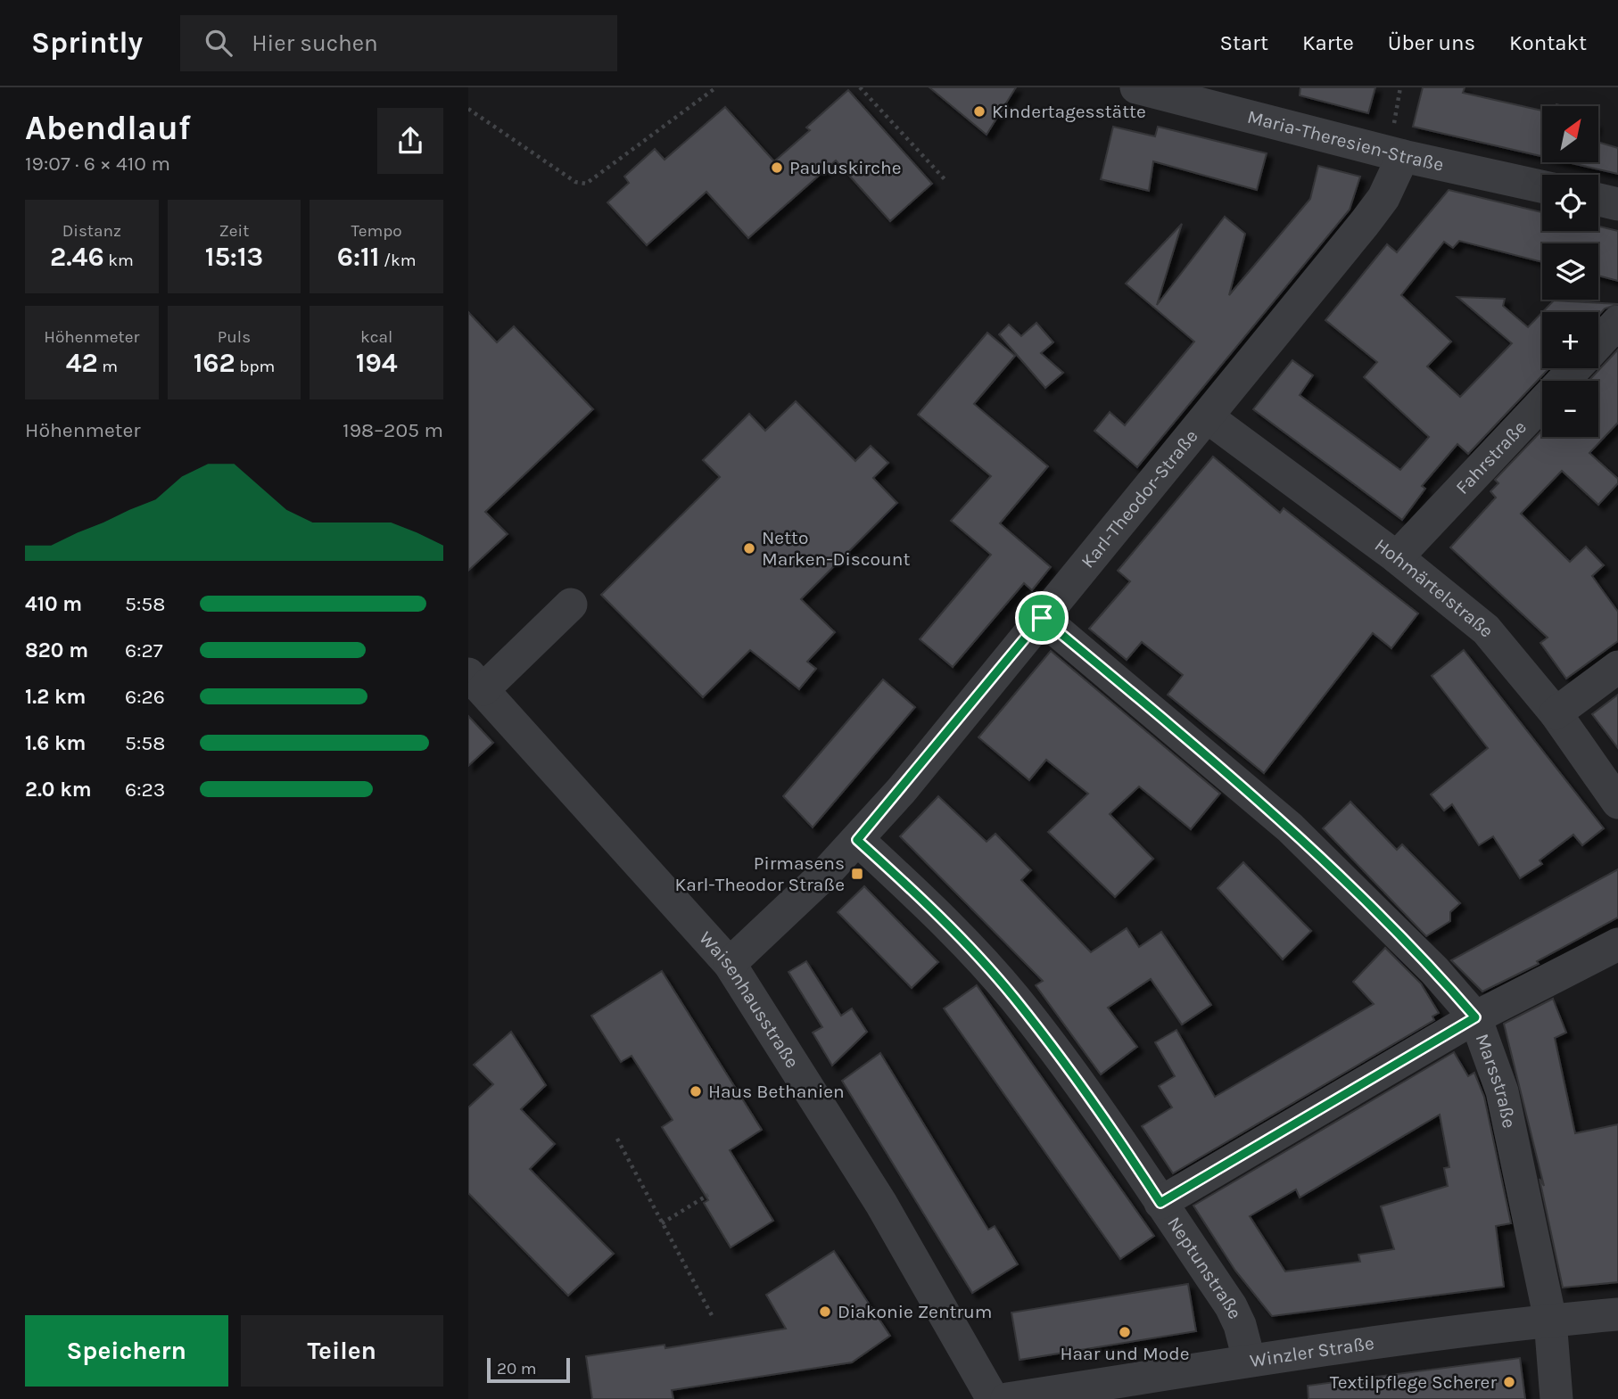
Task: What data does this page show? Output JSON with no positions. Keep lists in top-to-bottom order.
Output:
{
  "streets": {
    "street": [
      "Maria-Theresien-Straße",
      "Fahrstraße",
      "Karl-Theodor-Straße",
      "Hohmärtelstraße",
      "Waisenhausstraße",
      "Marsstraße",
      "Neptunstraße",
      "Winzler Straße"
    ]
  },
  "crossings": [
    ["Maria-Theresien-Straße", "Karl-Theodor-Straße"],
    ["Fahrstraße", "Hohmärtelstraße"],
    ["Karl-Theodor-Straße", "Hohmärtelstraße"],
    ["Karl-Theodor-Straße", "Waisenhausstraße"],
    ["Karl-Theodor-Straße", "Marsstraße"],
    ["Karl-Theodor-Straße", "Neptunstraße"],
    ["Marsstraße", "Winzler Straße"],
    ["Neptunstraße", "Winzler Straße"]
  ],
  "places": {
    "other": [
      "Kindertagesstätte",
      "Pauluskirche",
      "Netto Marken-Discount",
      "Haus Bethanien",
      "Diakonie Zentrum",
      "Haar und Mode",
      "Textilpflege Scherer"
    ],
    "transit": ["Pirmasens Karl-Theodor Straße"]
  },
  "scale_bar": "20 m",
  "north": "top right",
  "page": {
    "header": "Sprintly",
    "search": "Hier suchen",
    "nav": [
      "Start",
      "Karte",
      "Über uns",
      "Kontakt"
    ],
    "heading": ["Abendlauf", "19:07 · 6 × 410 m"],
    "map_buttons": ["+", "−"],
    "stats": [
      ["Distanz", "2.46 km"],
      ["Zeit", "15:13"],
      ["Tempo", "6:11 /km"],
      ["Höhenmeter", "42 m"],
      ["Puls", "162 bpm"],
      ["kcal", "194"]
    ],
    "chart": ["Höhenmeter", "198–205 m"],
    "list": [
      {
        "name": "410 m",
        "note": "5:58"
      },
      {
        "name": "820 m",
        "note": "6:27"
      },
      {
        "name": "1.2 km",
        "note": "6:26"
      },
      {
        "name": "1.6 km",
        "note": "5:58"
      },
      {
        "name": "2.0 km",
        "note": "6:23"
      }
    ],
    "buttons": ["Speichern", "Teilen"],
    "scale": "20 m"
  }
}
